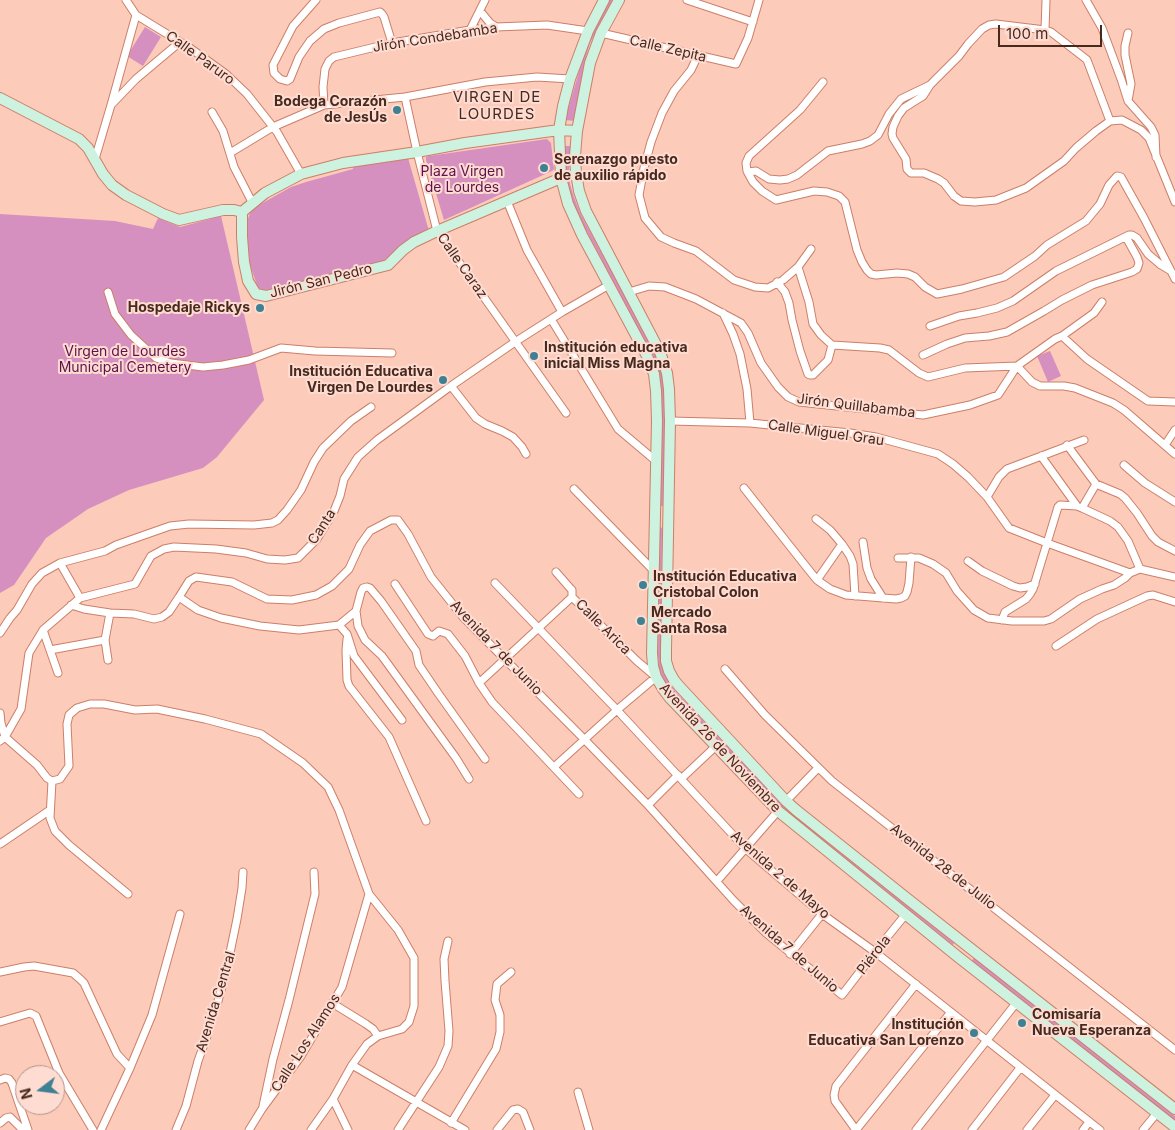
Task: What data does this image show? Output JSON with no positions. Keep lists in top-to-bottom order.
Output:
{
  "streets": {
    "main road": ["Jirón San Pedro", "Avenida 26 de Noviembre"],
    "street": [
      "Jirón Condebamba",
      "Calle Zepita",
      "Calle Paruro",
      "Calle Caraz",
      "Jirón Quillabamba",
      "Calle Miguel Grau",
      "Canta",
      "Calle Arica",
      "Avenida 7 de Junio",
      "Avenida 28 de Julio",
      "Avenida 2 de Mayo",
      "Piérola",
      "Avenida Central",
      "Calle Los Alamos"
    ]
  },
  "crossings": [
    ["Jirón Condebamba", "Avenida 26 de Noviembre"],
    ["Calle Zepita", "Avenida 26 de Noviembre"],
    ["Calle Caraz", "Jirón San Pedro"],
    ["Calle Caraz", "Canta"],
    ["Jirón San Pedro", "Avenida 26 de Noviembre"],
    ["Jirón Quillabamba", "Avenida 26 de Noviembre"],
    ["Calle Miguel Grau", "Avenida 26 de Noviembre"],
    ["Canta", "Avenida 7 de Junio"],
    ["Canta", "Avenida 26 de Noviembre"],
    ["Calle Arica", "Avenida 26 de Noviembre"],
    ["Avenida 7 de Junio", "Piérola"],
    ["Avenida 26 de Noviembre", "Piérola"],
    ["Avenida 2 de Mayo", "Piérola"]
  ],
  "districts": ["VIRGEN DE LOURDES"],
  "parks": ["Plaza Virgen de Lourdes", "Virgen de Lourdes Municipal Cemetery"],
  "places": [
    "Bodega Corazón de JesÚs",
    "Serenazgo puesto de auxilio rápido",
    "Hospedaje Rickys",
    "Institución educativa inicial Miss Magna",
    "Institución Educativa Virgen De Lourdes",
    "Institución Educativa Cristobal Colon",
    "Mercado Santa Rosa",
    "Comisaría Nueva Esperanza",
    "Institución Educativa San Lorenzo"
  ],
  "scale_bar": "100 m",
  "north": "left"
}
